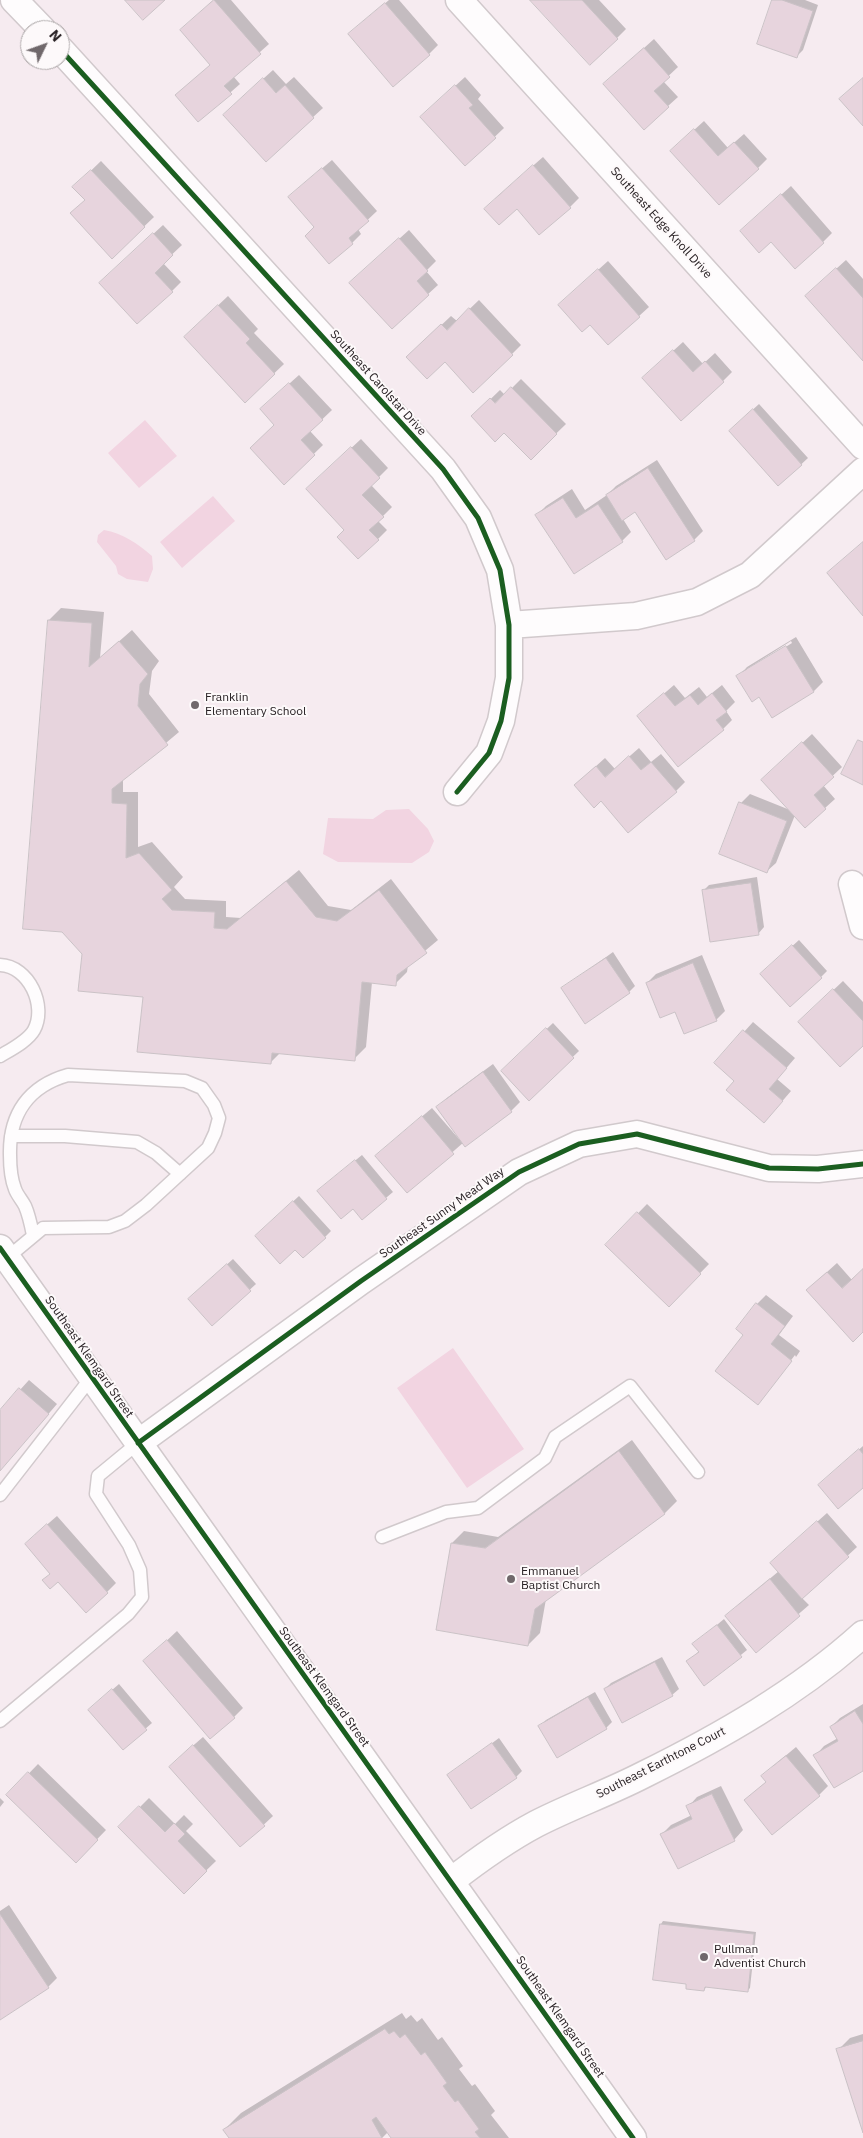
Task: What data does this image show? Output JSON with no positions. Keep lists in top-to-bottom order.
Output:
{
  "streets": {
    "street": [
      "Southeast Edge Knoll Drive",
      "Southeast Carolstar Drive",
      "Southeast Sunny Mead Way",
      "Southeast Klemgard Street",
      "Southeast Earthtone Court"
    ]
  },
  "crossings": [
    ["Southeast Sunny Mead Way", "Southeast Klemgard Street"],
    ["Southeast Klemgard Street", "Southeast Earthtone Court"]
  ],
  "places": ["Franklin Elementary School", "Emmanuel Baptist Church", "Pullman Adventist Church"],
  "north": "top right"
}
